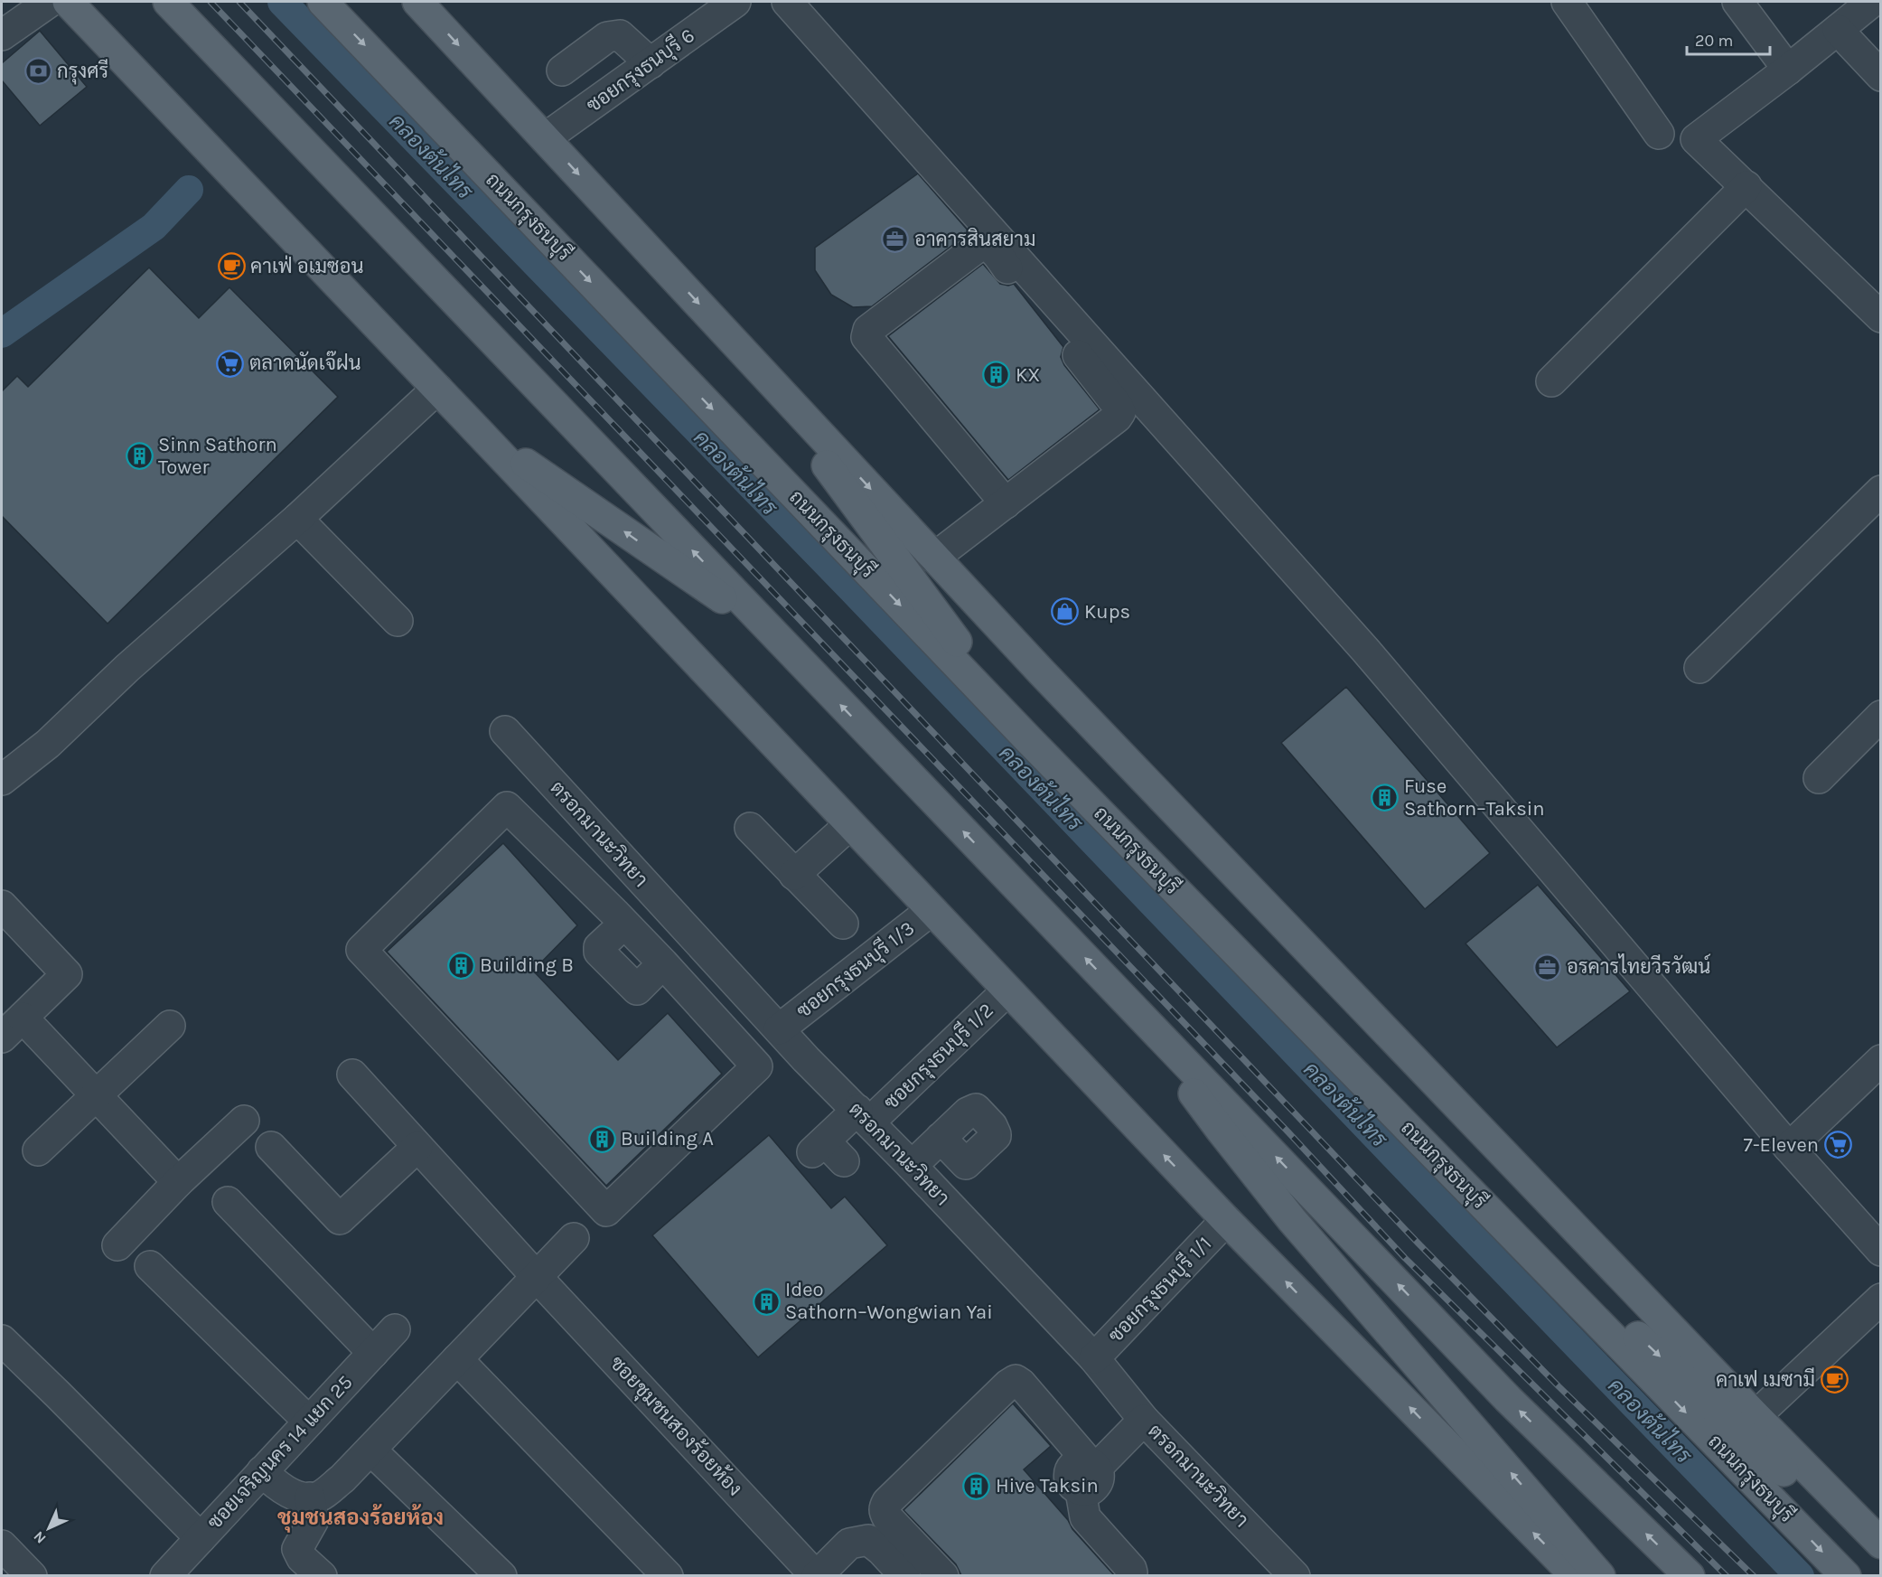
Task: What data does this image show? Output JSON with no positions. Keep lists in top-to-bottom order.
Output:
{
  "streets": {
    "main road": ["ถนนกรุงธนบุรี"],
    "street": [
      "ซอยกรุงธนบุรี 6",
      "ตรอกมานะวิทยา",
      "ซอยกรุงธนบุรี 1/3",
      "ซอยกรุงธนบุรี 1/2",
      "ซอยกรุงธนบุรี 1/1",
      "ซอยชุมชนสองร้อยห้อง",
      "ซอยเจริญนคร 14 แยก 25"
    ]
  },
  "crossings": [
    ["ตรอกมานะวิทยา", "ซอยกรุงธนบุรี 1/3"],
    ["ตรอกมานะวิทยา", "ซอยกรุงธนบุรี 1/2"],
    ["ตรอกมานะวิทยา", "ซอยกรุงธนบุรี 1/1"]
  ],
  "districts": ["ชุมชนสองร้อยห้อง"],
  "water": ["คลองต้นไทร"],
  "places": {
    "bank": ["กรุงศรี"],
    "office": ["อาคารสินสยาม", "อรคารไทยวีรวัฒน์"],
    "cafe": ["คาเฟ่ อเมซอน", "คาเฟ เมซามี"],
    "supermarket": ["ตลาดนัดเจ๊ฝน", "7-Eleven"],
    "building": [
      "KX",
      "Sinn Sathorn Tower",
      "Fuse Sathorn–Taksin",
      "Building B",
      "Building A",
      "Ideo Sathorn–Wongwian Yai",
      "Hive Taksin"
    ],
    "shop": ["Kups"]
  },
  "scale_bar": "20 m",
  "north": "bottom left"
}
